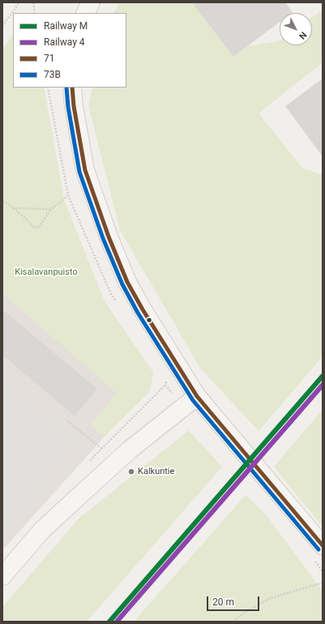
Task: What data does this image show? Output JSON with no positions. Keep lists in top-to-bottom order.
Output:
{
  "parks": ["Kisalavanpuisto"],
  "places": ["Kalkuntie"],
  "lines": [
    "transit line 71",
    "transit line 73B",
    "rail line M",
    "rail line 4"
  ],
  "legend": [
    "Railway M",
    "Railway 4",
    "71",
    "73B"
  ],
  "scale_bar": "20 m",
  "north": "bottom right"
}
